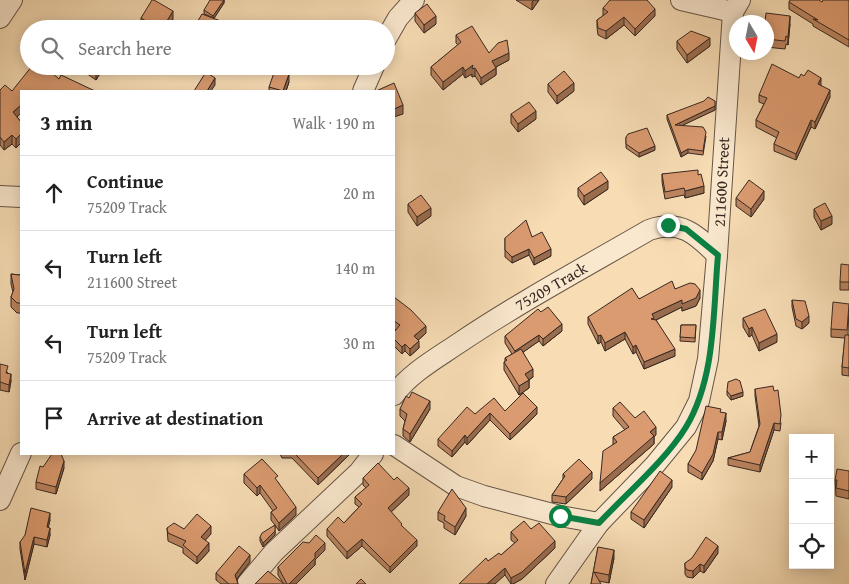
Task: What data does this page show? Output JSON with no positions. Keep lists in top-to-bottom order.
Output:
{
  "streets": {
    "street": ["211600 Street", "75209 Track"]
  },
  "crossings": [
    ["211600 Street", "75209 Track"]
  ],
  "north": "bottom",
  "page": {
    "search": "Search here",
    "heading": ["3 min", "Walk · 190 m"],
    "list": [
      ["Continue", "75209 Track", "20 m"],
      ["Turn left", "211600 Street", "140 m"],
      ["Turn left", "75209 Track", "30 m"],
      "Arrive at destination"
    ],
    "map_buttons": ["+", "−"]
  }
}
